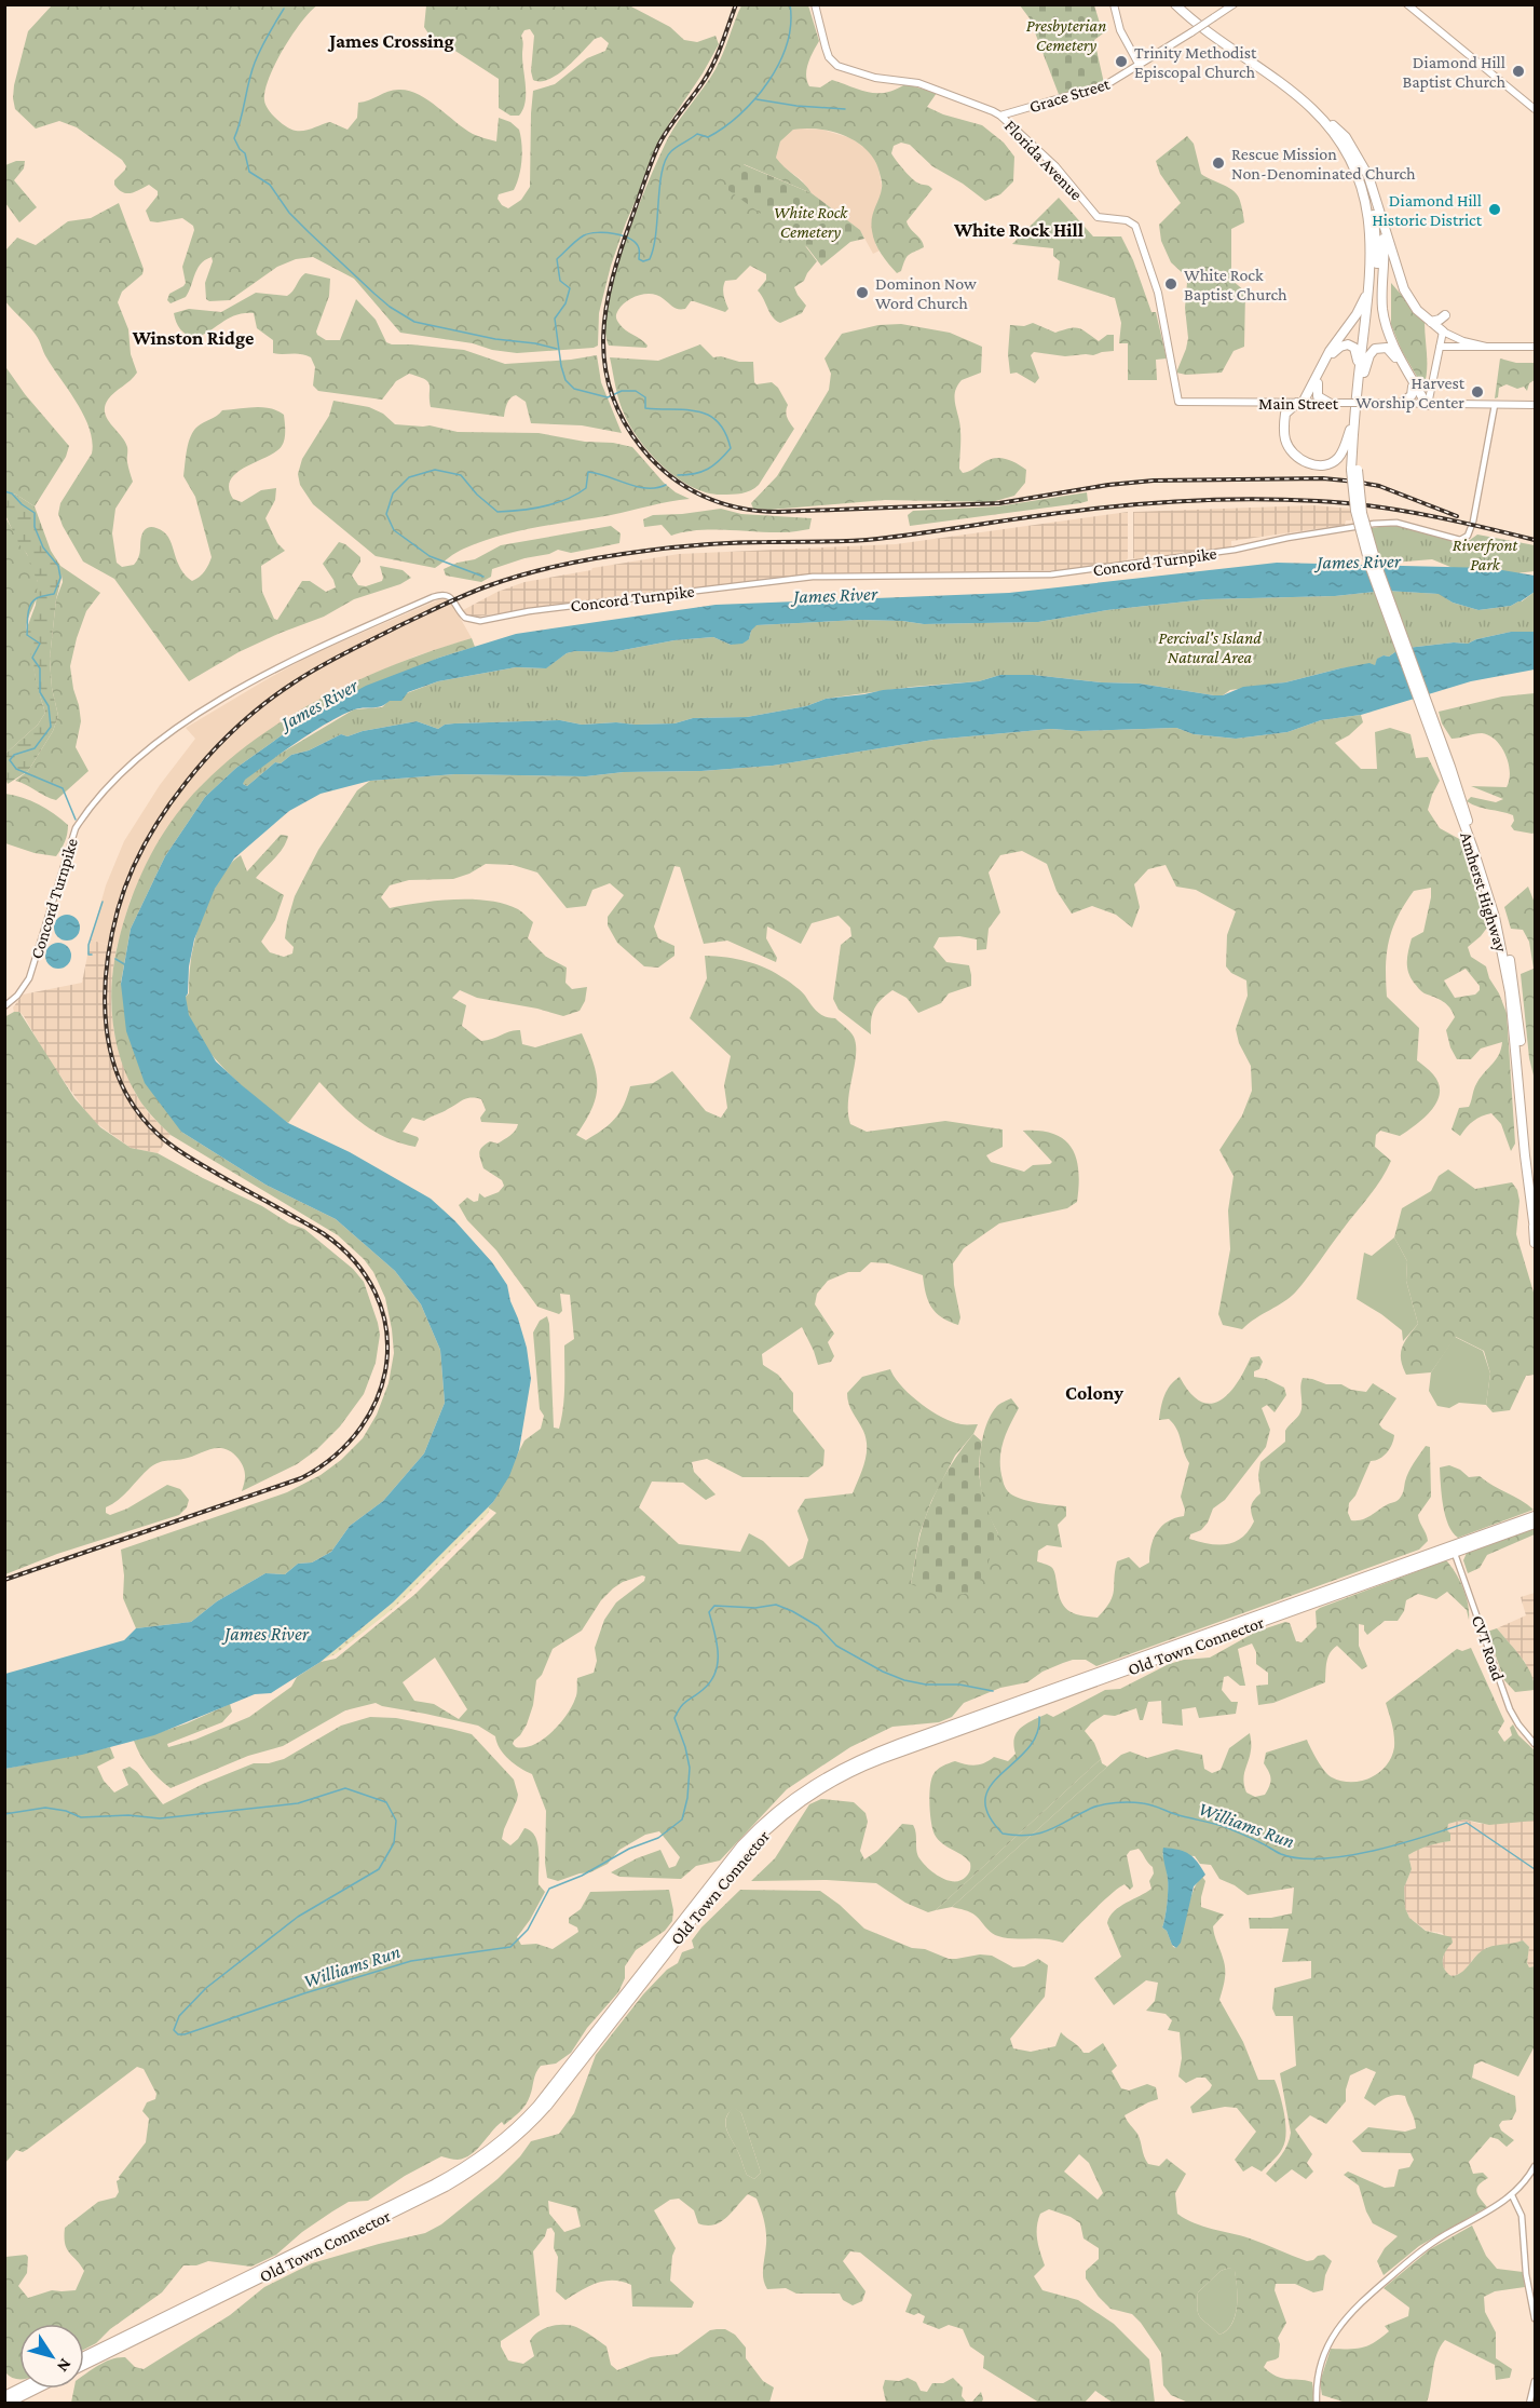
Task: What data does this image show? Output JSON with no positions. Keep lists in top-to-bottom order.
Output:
{
  "streets": {
    "highway": ["Amherst Highway", "Old Town Connector"],
    "main road": ["Grace Street", "Florida Avenue", "Main Street"],
    "street": ["Concord Turnpike", "CVT Road"]
  },
  "crossings": [
    ["Grace Street", "Florida Avenue"],
    ["Florida Avenue", "Main Street"],
    ["Main Street", "Concord Turnpike"],
    ["Old Town Connector", "CVT Road"]
  ],
  "districts": [
    "James Crossing",
    "White Rock Hill",
    "Winston Ridge",
    "Colony"
  ],
  "water": ["James River", "Williams Run"],
  "parks": [
    "Presbyterian Cemetery",
    "White Rock Cemetery",
    "Riverfront Park",
    "Percival's Island Natural Area"
  ],
  "places": [
    "Trinity Methodist Episcopal Church",
    "Diamond Hill Baptist Church",
    "Rescue Mission Non-Denominated Church",
    "Diamond Hill Historic District",
    "White Rock Baptist Church",
    "Dominon Now Word Church",
    "Harvest Worship Center"
  ],
  "north": "bottom right"
}
